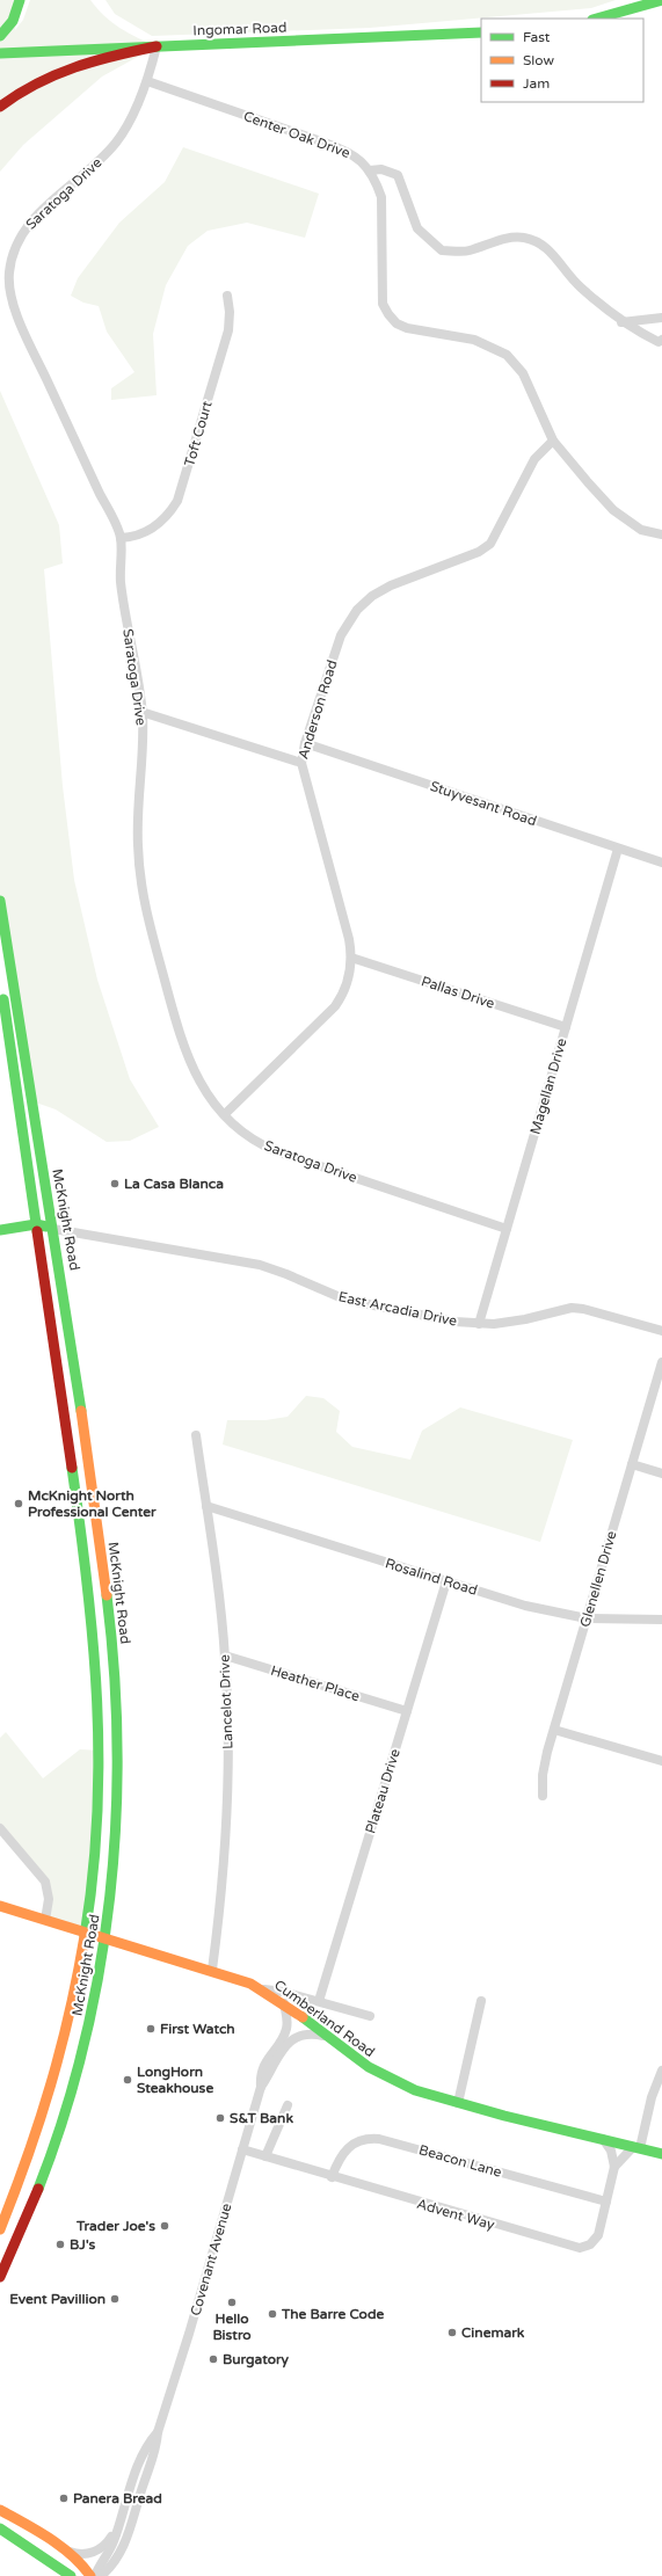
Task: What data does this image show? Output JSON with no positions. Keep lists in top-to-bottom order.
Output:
{
  "streets": {
    "main road": ["Ingomar Road", "McKnight Road", "Cumberland Road"],
    "street": [
      "Center Oak Drive",
      "Saratoga Drive",
      "Toft Court",
      "Anderson Road",
      "Stuyvesant Road",
      "Pallas Drive",
      "Magellan Drive",
      "East Arcadia Drive",
      "Rosalind Road",
      "Glenellen Drive",
      "Heather Place",
      "Lancelot Drive",
      "Plateau Drive",
      "Beacon Lane",
      "Advent Way",
      "Covenant Avenue"
    ]
  },
  "crossings": [
    ["Ingomar Road", "Saratoga Drive"],
    ["Center Oak Drive", "Saratoga Drive"],
    ["Center Oak Drive", "Anderson Road"],
    ["Saratoga Drive", "Toft Court"],
    ["Saratoga Drive", "Anderson Road"],
    ["Saratoga Drive", "Magellan Drive"],
    ["Anderson Road", "Stuyvesant Road"],
    ["Anderson Road", "Pallas Drive"],
    ["Stuyvesant Road", "Magellan Drive"],
    ["Pallas Drive", "Magellan Drive"],
    ["Magellan Drive", "East Arcadia Drive"],
    ["McKnight Road", "East Arcadia Drive"],
    ["McKnight Road", "Cumberland Road"],
    ["Rosalind Road", "Glenellen Drive"],
    ["Rosalind Road", "Lancelot Drive"],
    ["Rosalind Road", "Plateau Drive"],
    ["Heather Place", "Lancelot Drive"],
    ["Heather Place", "Plateau Drive"],
    ["Lancelot Drive", "Cumberland Road"],
    ["Cumberland Road", "Covenant Avenue"],
    ["Beacon Lane", "Advent Way"],
    ["Advent Way", "Covenant Avenue"]
  ],
  "places": [
    "La Casa Blanca",
    "McKnight North Professional Center",
    "First Watch",
    "LongHorn Steakhouse",
    "S&T Bank",
    "Trader Joe's",
    "BJ's",
    "Event Pavillion",
    "Hello Bistro",
    "The Barre Code",
    "Cinemark",
    "Burgatory",
    "Panera Bread"
  ],
  "legend": ["Fast", "Slow", "Jam"]
}
